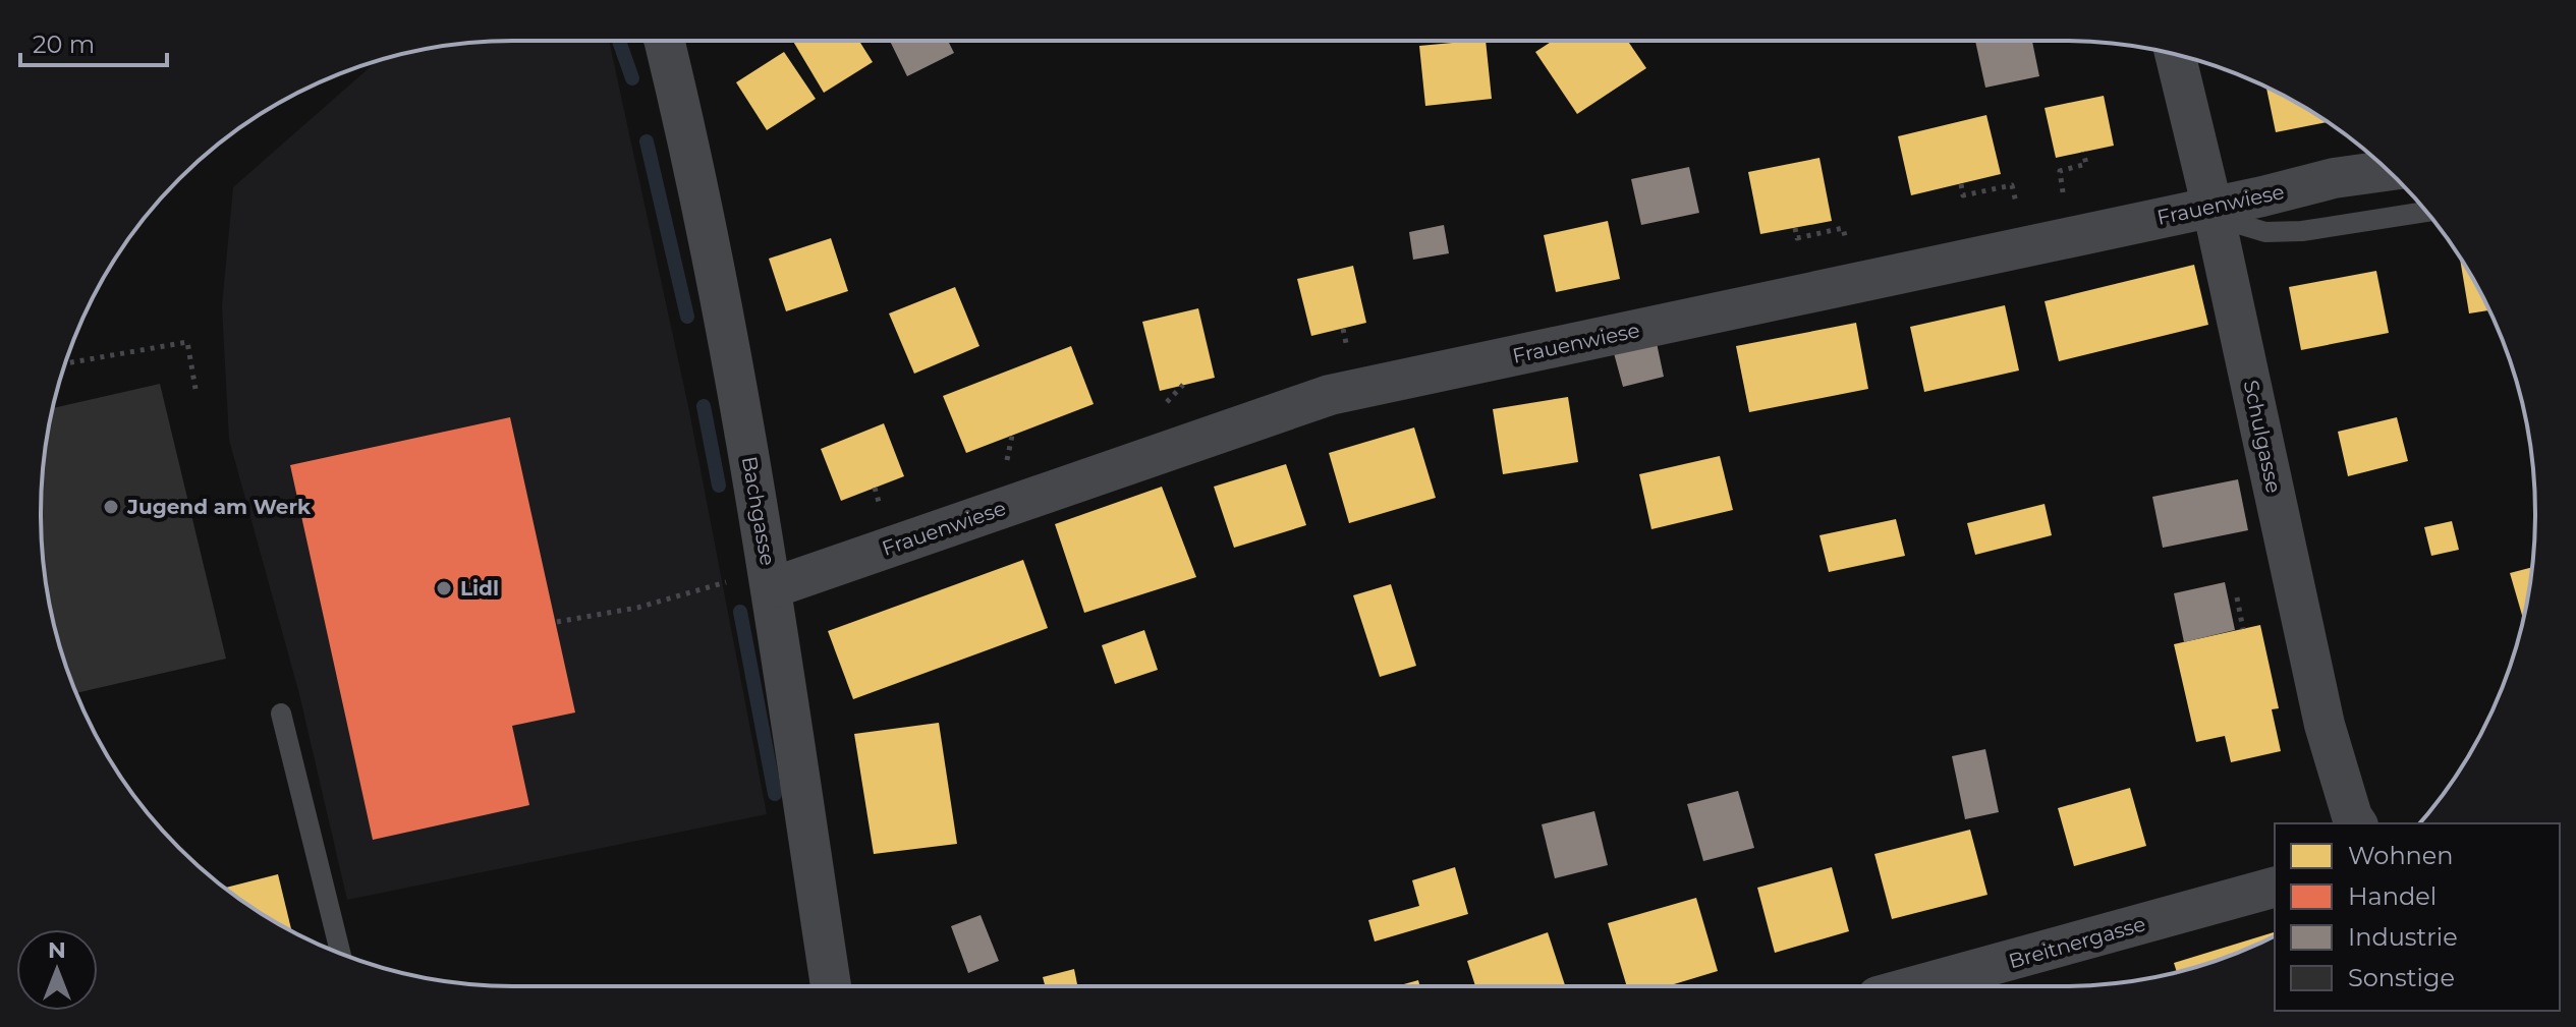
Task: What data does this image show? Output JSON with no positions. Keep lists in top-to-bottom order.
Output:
{
  "streets": {
    "street": [
      "Frauenwiese",
      "Schulgasse",
      "Bachgasse",
      "Breitnergasse"
    ]
  },
  "crossings": [
    ["Frauenwiese", "Schulgasse"],
    ["Frauenwiese", "Bachgasse"]
  ],
  "places": ["Jugend am Werk", "Lidl"],
  "legend": [
    "Wohnen",
    "Handel",
    "Industrie",
    "Sonstige"
  ],
  "scale_bar": "20 m",
  "north": "top"
}
